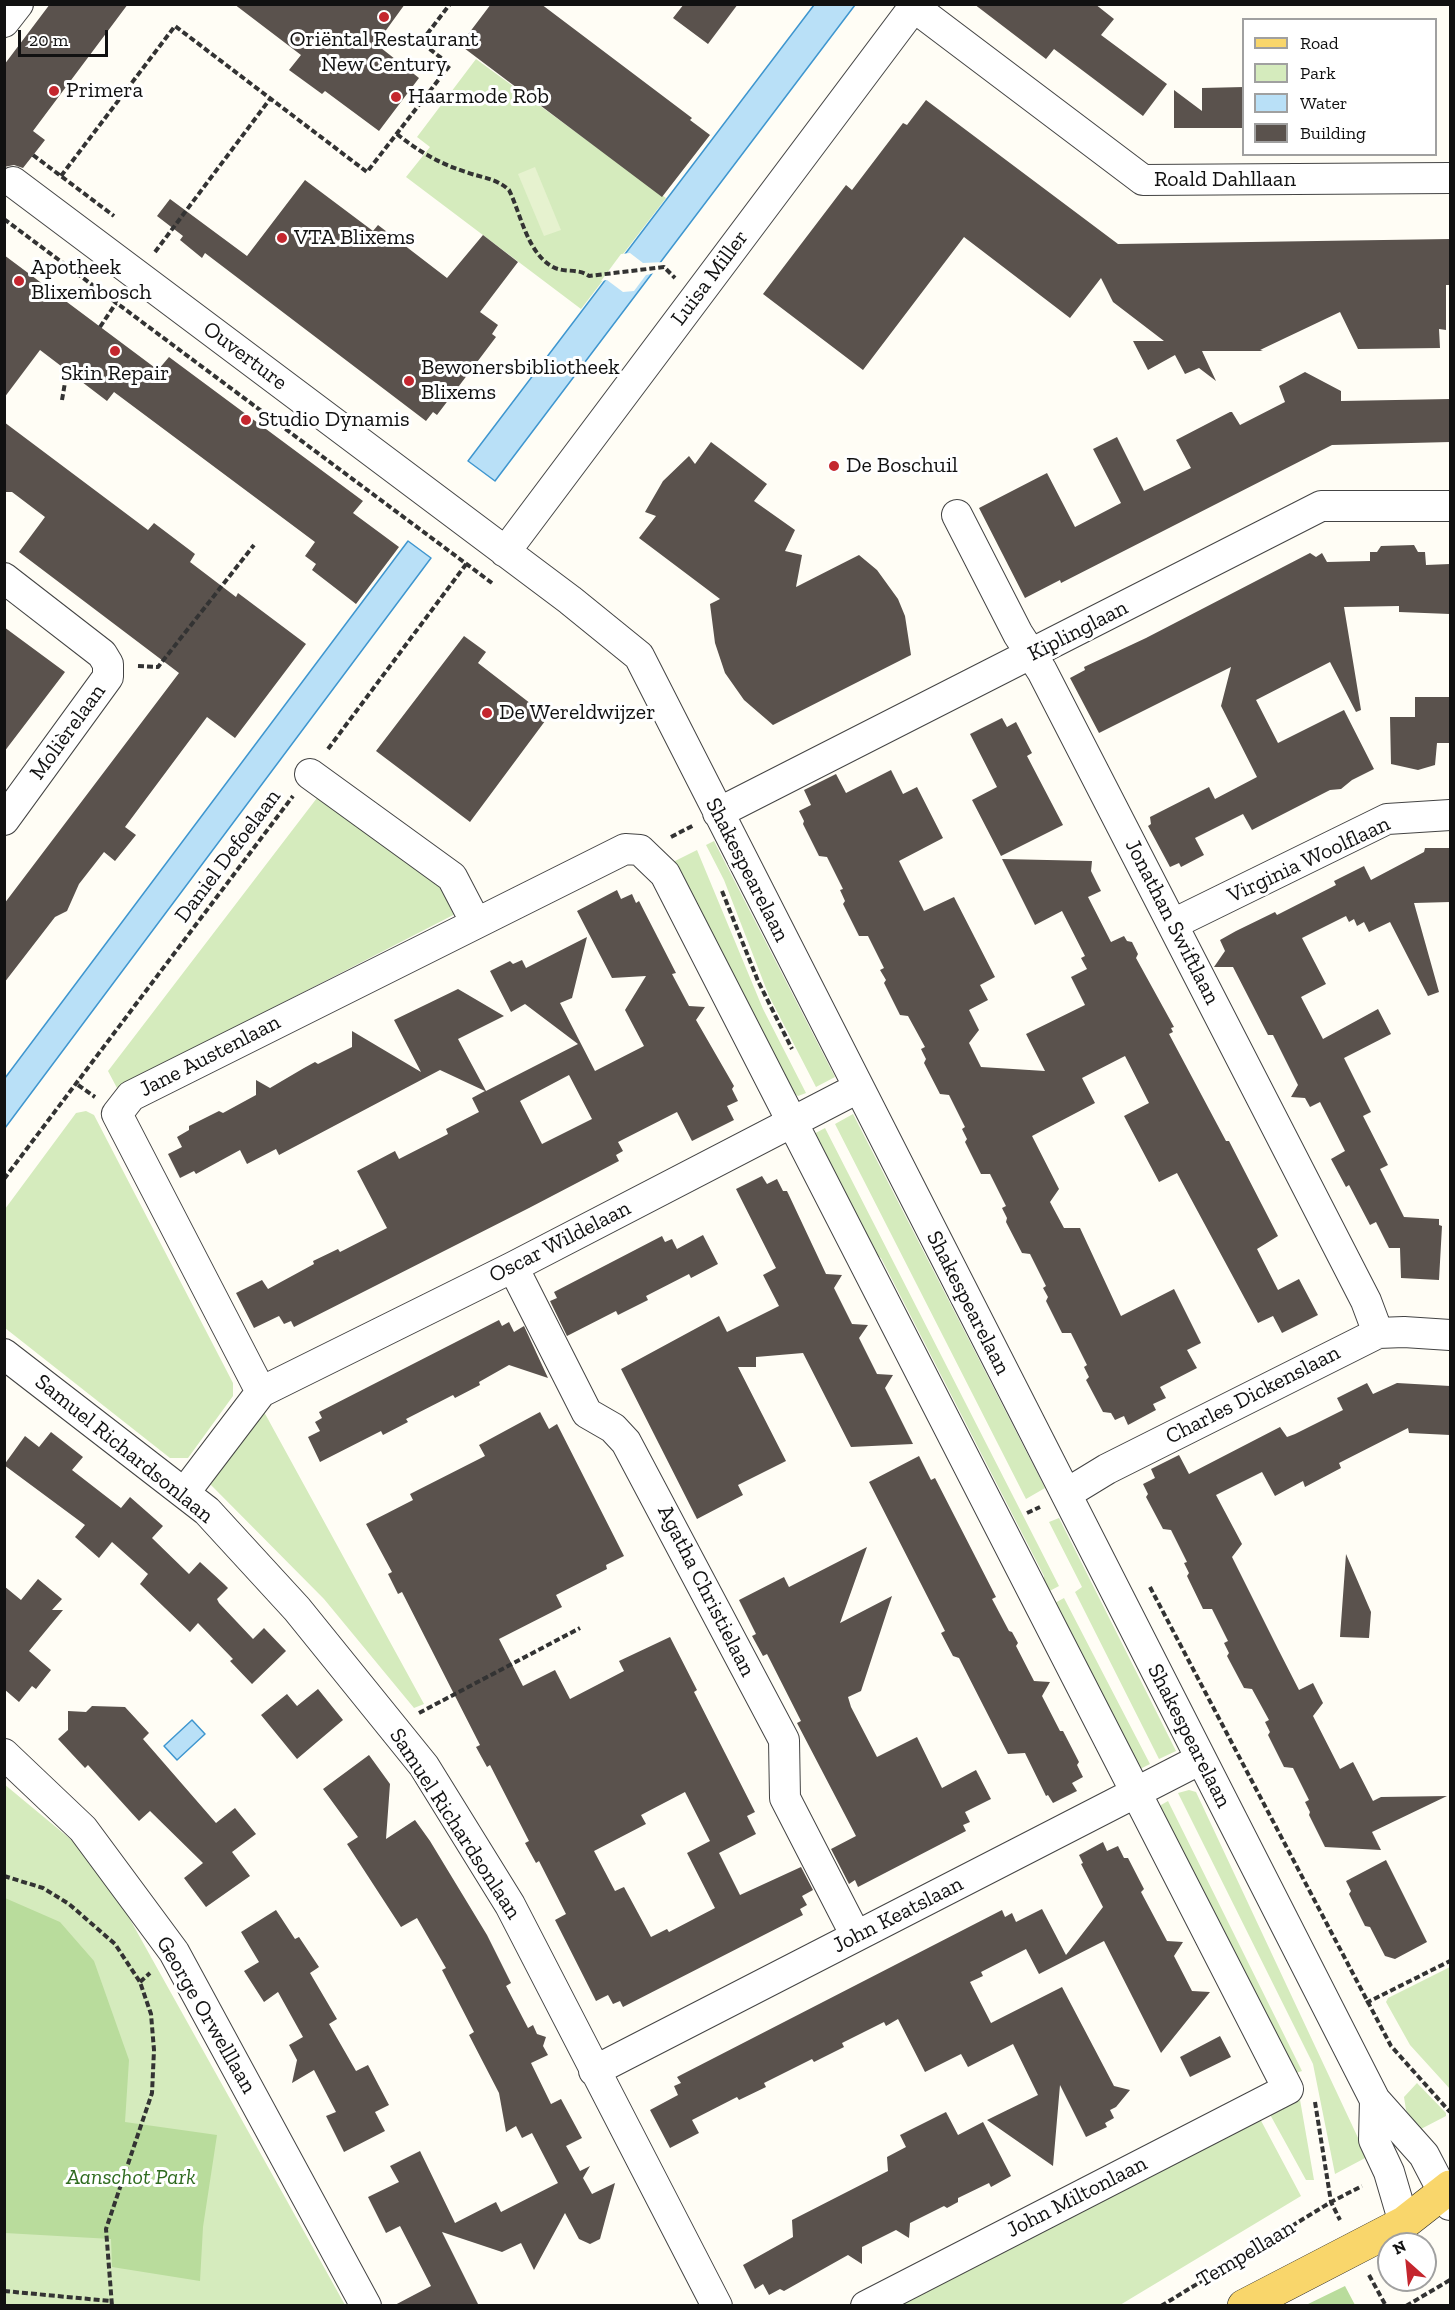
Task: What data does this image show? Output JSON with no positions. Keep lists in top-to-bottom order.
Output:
{
  "streets": {
    "main road": ["Tempellaan"],
    "street": [
      "Roald Dahllaan",
      "Luisa Miller",
      "Ouverture",
      "Kiplinglaan",
      "Molièrelaan",
      "Virginia Woolflaan",
      "Shakespearelaan",
      "Jonathan Swiftlaan",
      "Jane Austenlaan",
      "Oscar Wildelaan",
      "Charles Dickenslaan",
      "Samuel Richardsonlaan",
      "Agatha Christielaan",
      "John Keatslaan",
      "George Orwelllaan",
      "John Miltonlaan"
    ],
    "path": ["Daniel Defoelaan"]
  },
  "crossings": [
    ["Roald Dahllaan", "Luisa Miller"],
    ["Luisa Miller", "Ouverture"],
    ["Luisa Miller", "Shakespearelaan"],
    ["Ouverture", "Daniel Defoelaan"],
    ["Ouverture", "Shakespearelaan"],
    ["Kiplinglaan", "Shakespearelaan"],
    ["Kiplinglaan", "Jonathan Swiftlaan"],
    ["Virginia Woolflaan", "Jonathan Swiftlaan"],
    ["Shakespearelaan", "Oscar Wildelaan"],
    ["Shakespearelaan", "Charles Dickenslaan"],
    ["Shakespearelaan", "John Keatslaan"],
    ["Shakespearelaan", "Tempellaan"],
    ["Jonathan Swiftlaan", "Charles Dickenslaan"],
    ["Jane Austenlaan", "Oscar Wildelaan"],
    ["Oscar Wildelaan", "Agatha Christielaan"],
    ["Samuel Richardsonlaan", "John Keatslaan"],
    ["Agatha Christielaan", "John Keatslaan"],
    ["John Keatslaan", "John Miltonlaan"]
  ],
  "parks": ["Aanschot Park"],
  "places": [
    "Oriëntal Restaurant New Century",
    "Primera",
    "Haarmode Rob",
    "VTA Blixems",
    "Apotheek Blixembosch",
    "Skin Repair",
    "Bewonersbibliotheek Blixems",
    "Studio Dynamis",
    "De Boschuil",
    "De Wereldwijzer"
  ],
  "legend": [
    "Road",
    "Park",
    "Water",
    "Building"
  ],
  "scale_bar": "20 m",
  "north": "top left"
}
